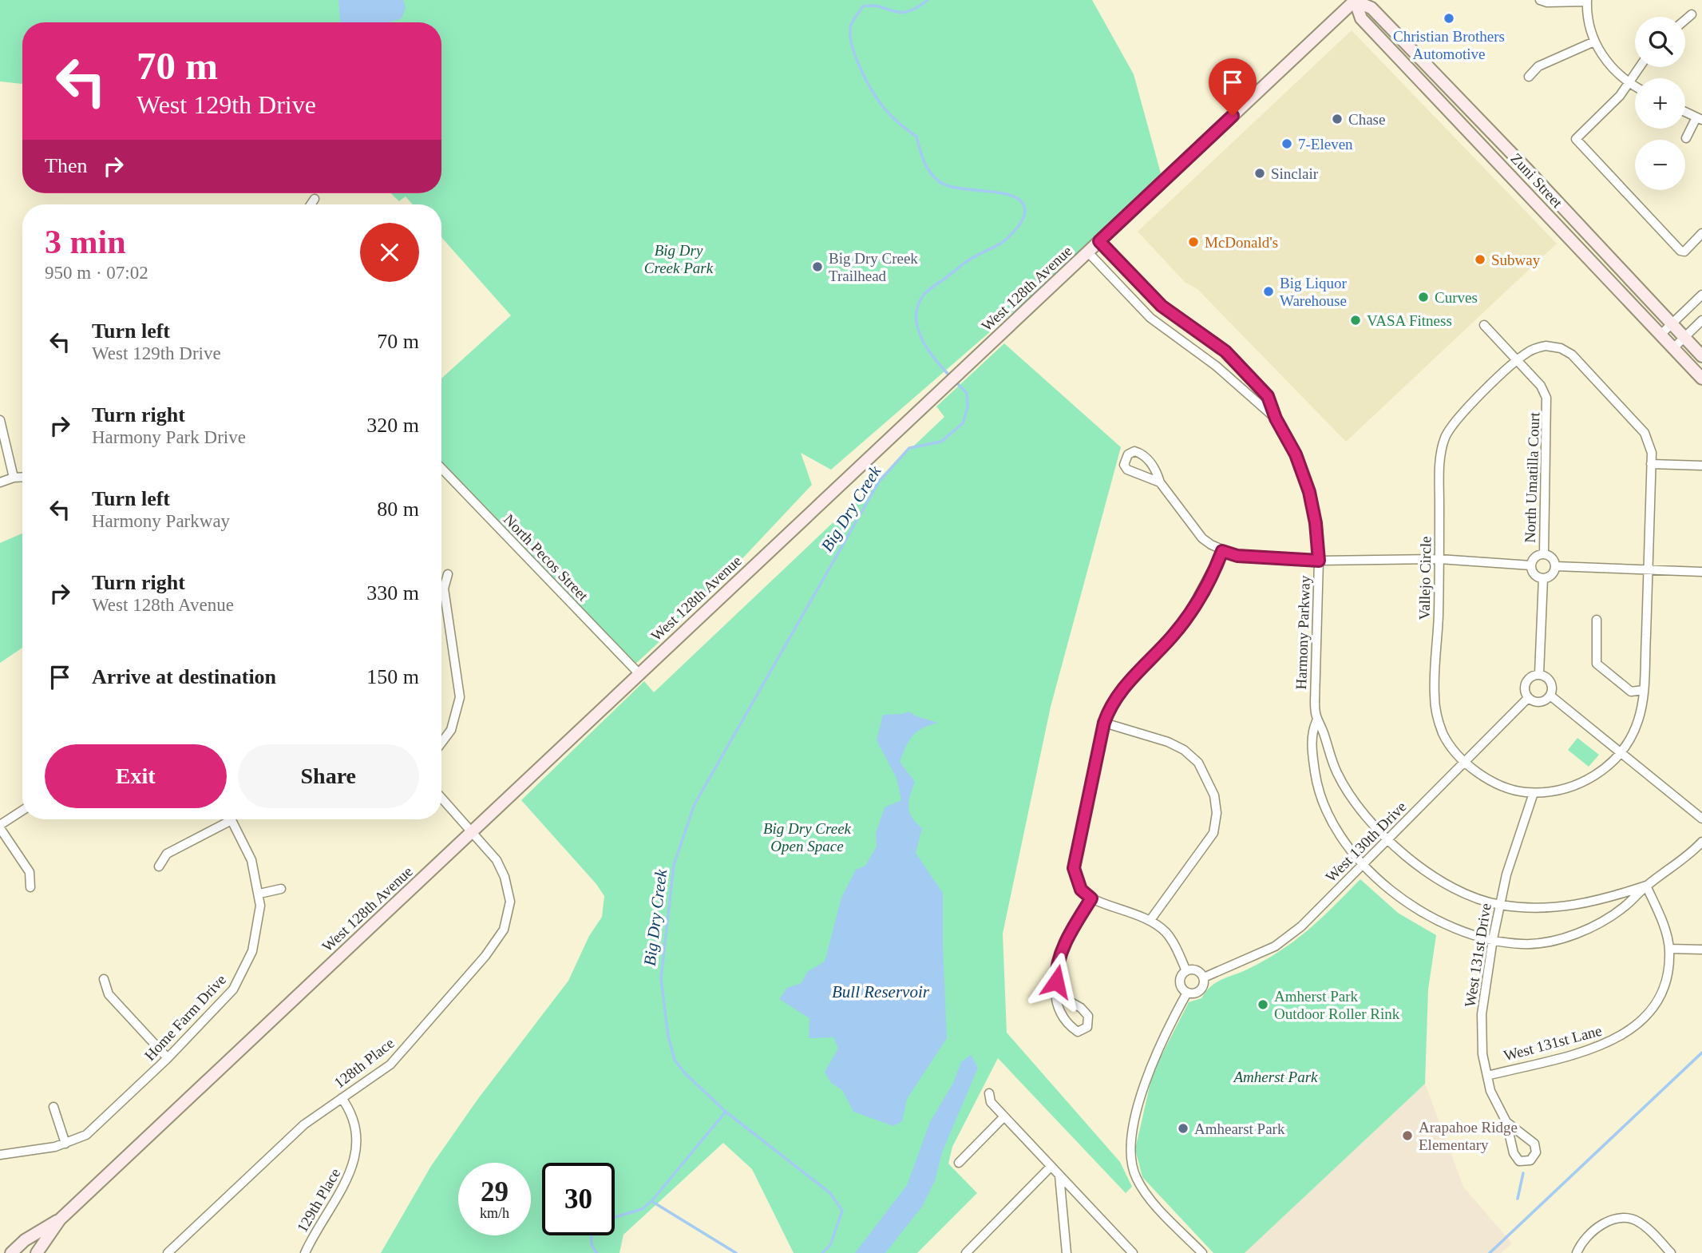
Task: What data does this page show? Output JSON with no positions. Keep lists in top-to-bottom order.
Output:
{
  "streets": {
    "main road": ["Zuni Street", "West 128th Avenue"],
    "street": [
      "North Umatilla Court",
      "North Pecos Street",
      "Vallejo Circle",
      "Harmony Parkway",
      "West 130th Drive",
      "West 131st Drive",
      "Home Farm Drive",
      "West 131st Lane",
      "128th Place",
      "129th Place"
    ]
  },
  "crossings": [
    ["Zuni Street", "West 128th Avenue"],
    ["West 128th Avenue", "North Pecos Street"],
    ["West 128th Avenue", "Harmony Parkway"],
    ["West 128th Avenue", "128th Place"],
    ["North Umatilla Court", "Vallejo Circle"],
    ["Vallejo Circle", "West 130th Drive"],
    ["Vallejo Circle", "West 131st Drive"],
    ["Harmony Parkway", "West 130th Drive"],
    ["Harmony Parkway", "West 131st Drive"],
    ["West 131st Drive", "West 131st Lane"],
    ["128th Place", "129th Place"]
  ],
  "water": ["Big Dry Creek", "Bull Reservoir"],
  "parks": ["Big Dry Creek Park", "Big Dry Creek Open Space", "Amherst Park"],
  "places": [
    "Christian Brothers Automotive",
    "Chase",
    "7-Eleven",
    "Sinclair",
    "McDonald's",
    "Subway",
    "Big Dry Creek Trailhead",
    "Big Liquor Warehouse",
    "Curves",
    "VASA Fitness",
    "Amherst Park Outdoor Roller Rink",
    "Amhearst Park",
    "Arapahoe Ridge Elementary"
  ],
  "page": {
    "map_buttons": ["+", "−"],
    "turn": ["70 m", "West 129th Drive"],
    "then": "Then",
    "heading": ["3 min", "950 m · 07:02"],
    "list": [
      {
        "name": "Turn left",
        "note": "West 129th Drive",
        "value": "70 m"
      },
      {
        "name": "Turn right",
        "note": "Harmony Park Drive",
        "value": "320 m"
      },
      {
        "name": "Turn left",
        "note": "Harmony Parkway",
        "value": "80 m"
      },
      {
        "name": "Turn right",
        "note": "West 128th Avenue",
        "value": "330 m"
      },
      {
        "name": "Arrive at destination",
        "value": "150 m"
      }
    ],
    "buttons": ["Exit", "Share"],
    "speed": "29 km/h",
    "limit": "30"
  }
}
